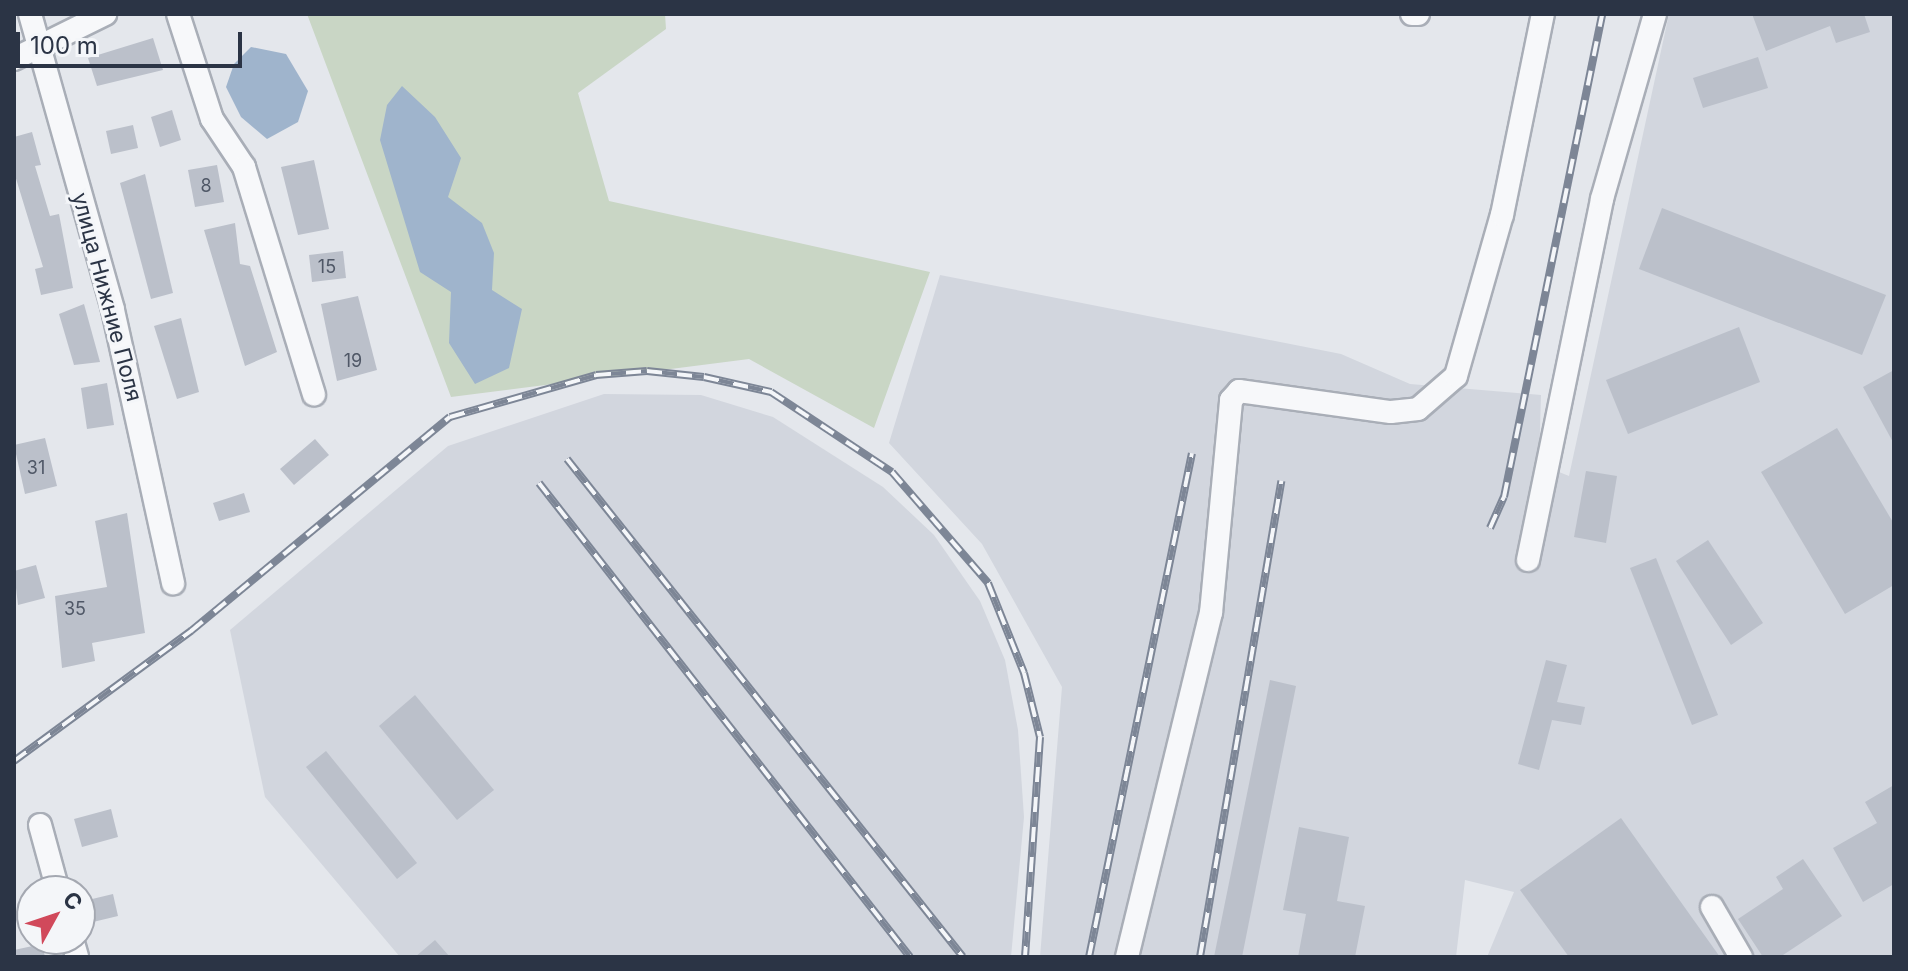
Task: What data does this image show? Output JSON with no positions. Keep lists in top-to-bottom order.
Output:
{
  "streets": {
    "street": ["улица Нижние Поля"]
  },
  "house_numbers": [
    "8",
    "15",
    "19",
    "31",
    "35"
  ],
  "scale_bar": "100 m",
  "north": "top right"
}
